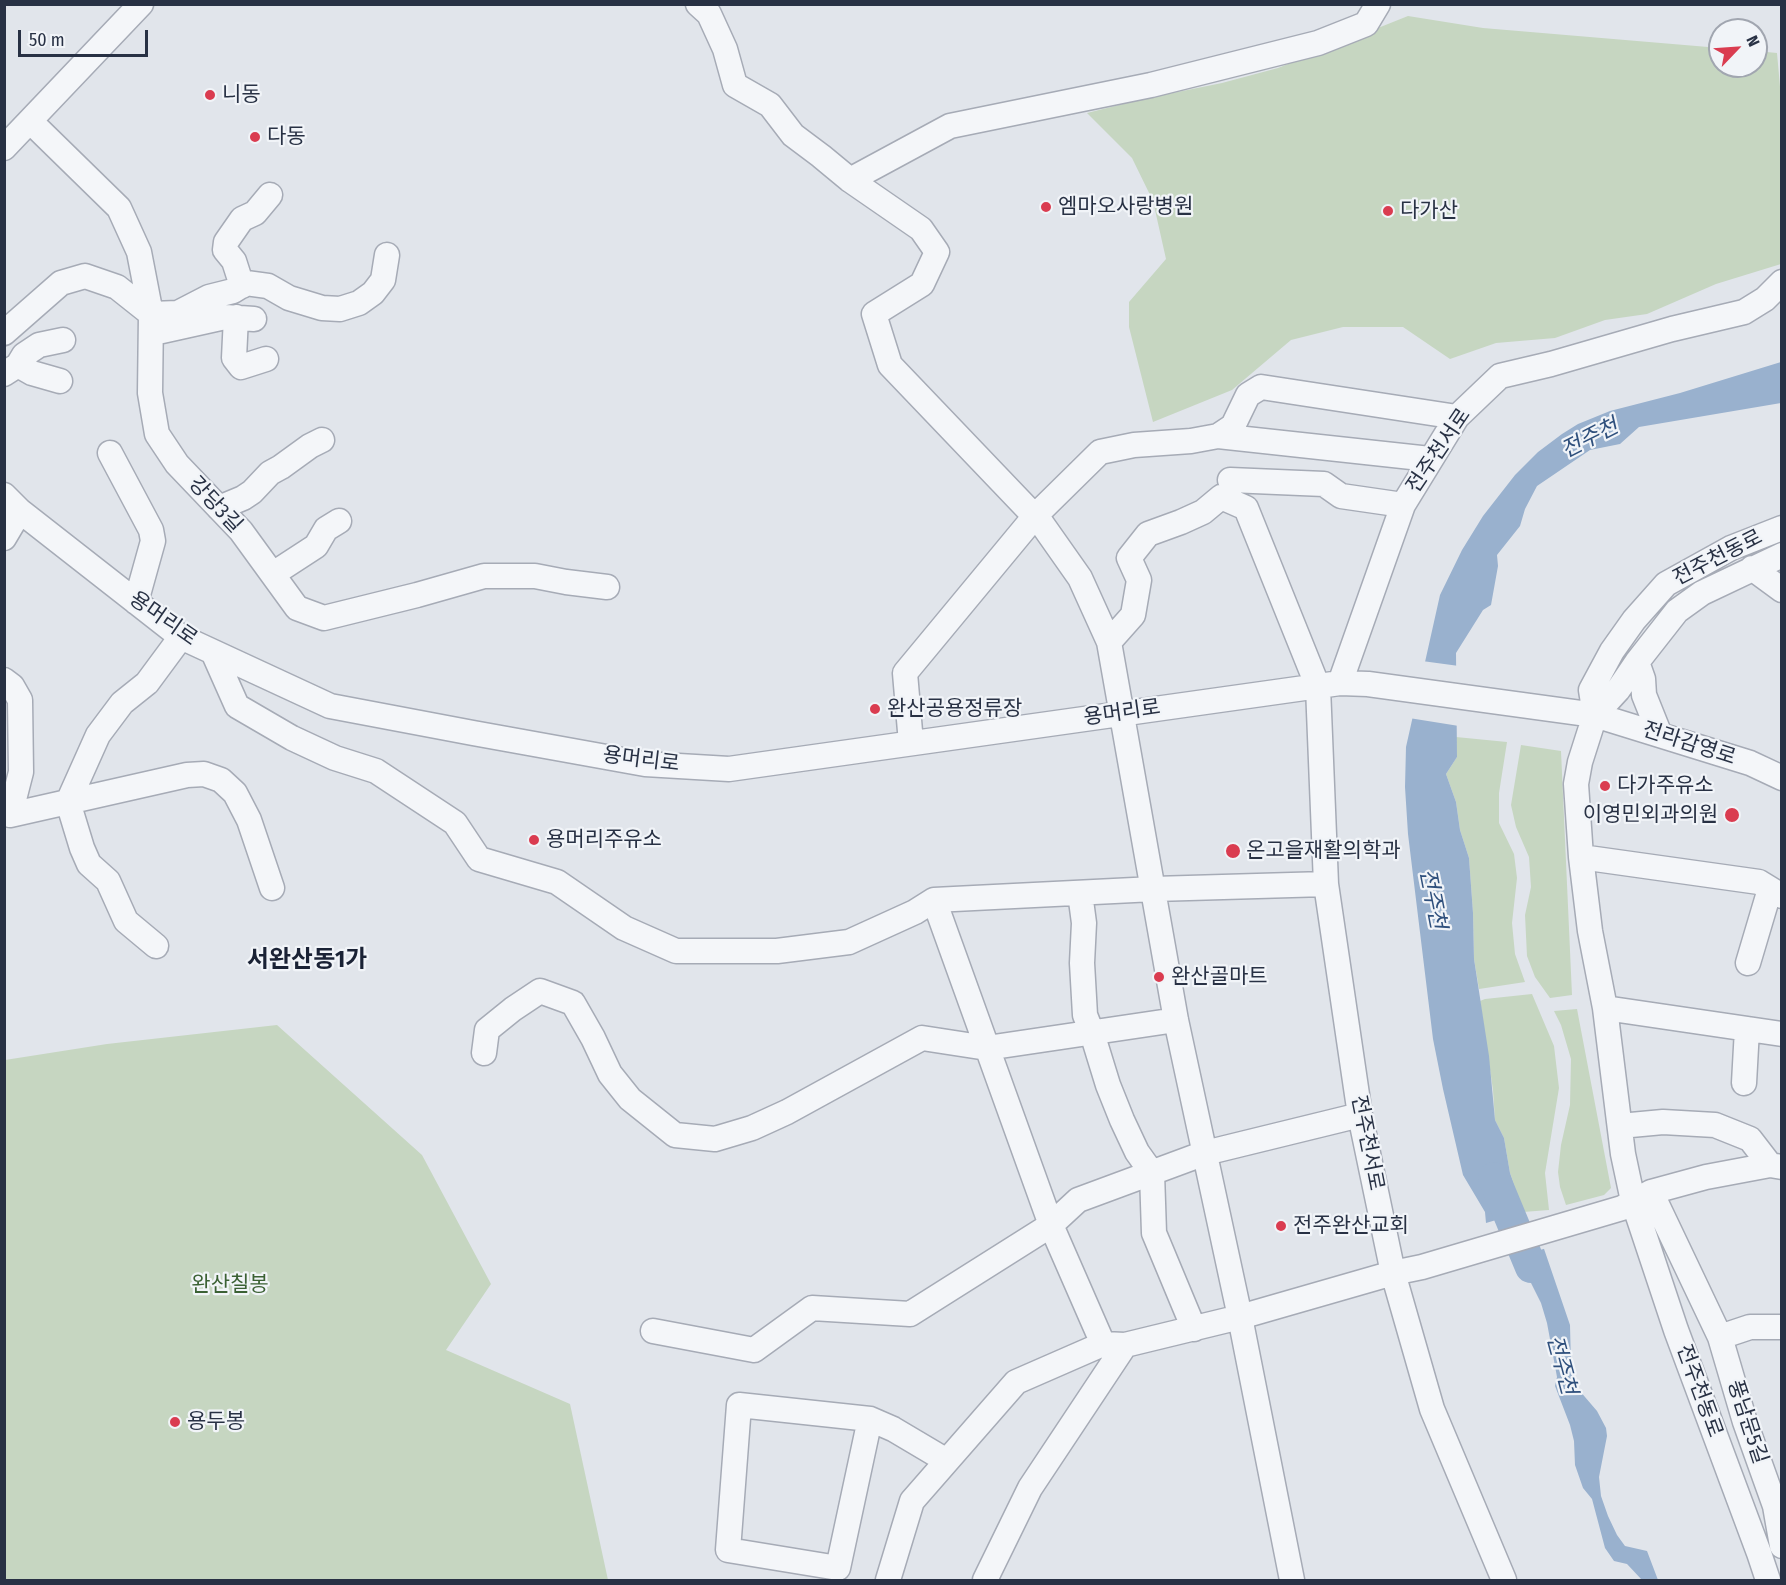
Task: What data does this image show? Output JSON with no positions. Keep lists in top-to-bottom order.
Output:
{
  "streets": {
    "street": [
      "전주천서로",
      "강당3길",
      "전주천동로",
      "용머리로",
      "전라감영로",
      "풍남문5길"
    ]
  },
  "crossings": [
    ["전주천서로", "용머리로"],
    ["전주천동로", "전라감영로"],
    ["전주천동로", "풍남문5길"],
    ["용머리로", "전라감영로"]
  ],
  "districts": ["서완산동1가"],
  "water": ["전주천"],
  "parks": ["완산칠봉"],
  "places": [
    "니동",
    "다동",
    "엠마오사랑병원",
    "다가산",
    "완산공용정류장",
    "다가주유소",
    "이영민외과의원",
    "용머리주유소",
    "온고을재활의학과",
    "완산골마트",
    "전주완산교회",
    "용두봉"
  ],
  "scale_bar": "50 m",
  "north": "top right"
}
